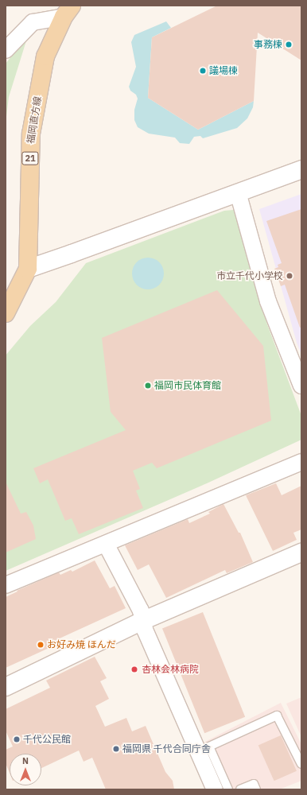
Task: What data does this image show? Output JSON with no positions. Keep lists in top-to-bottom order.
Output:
{
  "streets": {
    "main road": ["福岡直方線", "21"]
  },
  "places": [
    "事務棟",
    "議場棟",
    "市立千代小学校",
    "福岡市民体育館",
    "お好み焼 ほんだ",
    "杏林会林病院",
    "千代公民館",
    "福岡県 千代合同庁舎"
  ],
  "north": "top"
}
